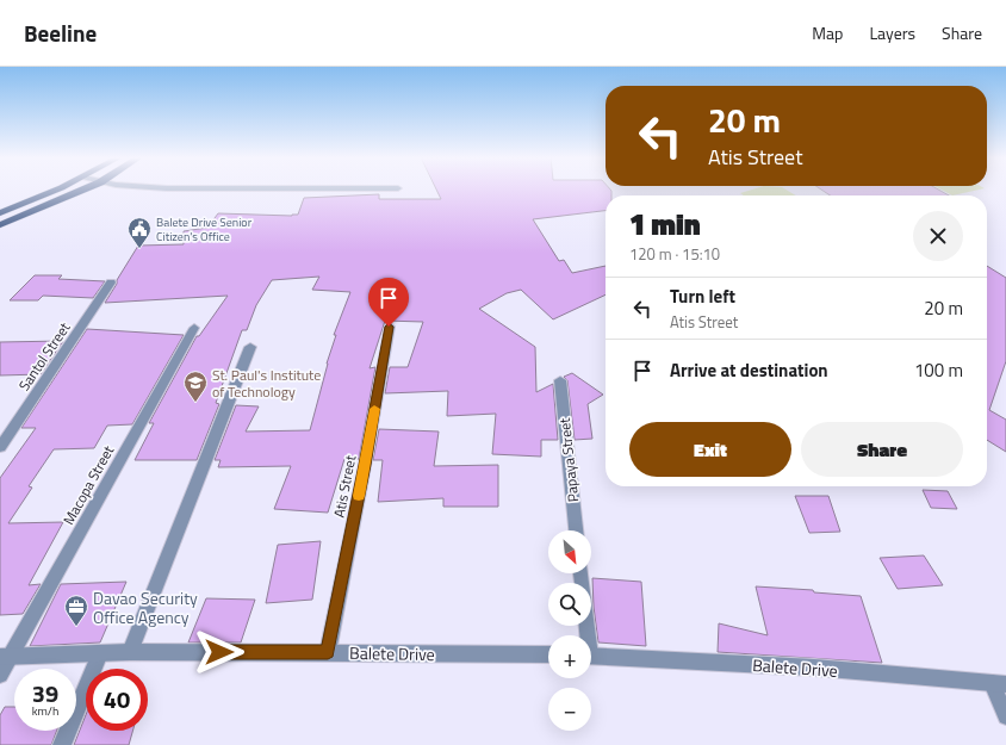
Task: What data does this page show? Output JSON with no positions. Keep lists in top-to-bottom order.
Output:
{
  "streets": {
    "street": [
      "Santol Street",
      "Papaya Street",
      "Macopa Street",
      "Atis Street",
      "Balete Drive"
    ]
  },
  "crossings": [
    ["Macopa Street", "Balete Drive"],
    ["Atis Street", "Balete Drive"]
  ],
  "places": {
    "public building": ["Balete Drive Senior Citizen's Office"],
    "school or university": ["St. Paul's Institute of Technology"],
    "office": ["Davao Security Office Agency"]
  },
  "north": "bottom right",
  "page": {
    "header": "Beeline",
    "nav": ["Map", "Layers", "Share"],
    "turn": ["20 m", "Atis Street"],
    "heading": ["1 min", "120 m · 15:10"],
    "list": [
      {
        "name": "Turn left",
        "note": "Atis Street",
        "value": "20 m"
      },
      {
        "name": "Arrive at destination",
        "value": "100 m"
      }
    ],
    "buttons": ["Exit", "Share"],
    "map_buttons": ["+", "−"],
    "speed": "39 km/h",
    "limit": "40"
  }
}
